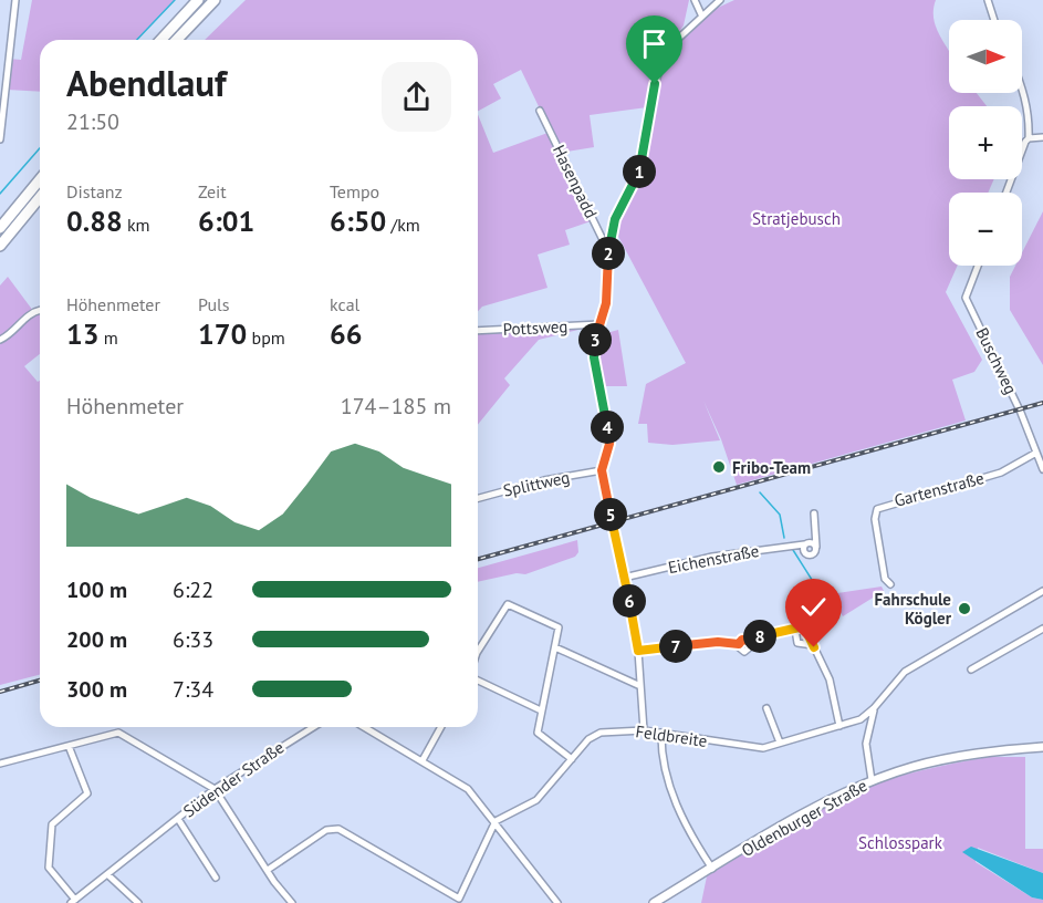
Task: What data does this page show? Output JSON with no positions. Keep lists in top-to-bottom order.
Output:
{
  "streets": {
    "street": [
      "Hasenpadd",
      "Pottsweg",
      "Buschweg",
      "Splittweg",
      "Gartenstraße",
      "Eichenstraße",
      "Feldbreite",
      "Südender Straße",
      "Oldenburger Straße"
    ]
  },
  "crossings": [
    ["Buschweg", "Gartenstraße"],
    ["Feldbreite", "Oldenburger Straße"]
  ],
  "parks": ["Stratjebusch", "Schlosspark"],
  "places": ["Fribo-Team", "Fahrschule Kögler"],
  "north": "right",
  "page": {
    "map_buttons": ["+", "−"],
    "heading": ["Abendlauf", "21:50"],
    "stats": [
      ["Distanz", "0.88 km"],
      ["Zeit", "6:01"],
      ["Tempo", "6:50 /km"],
      ["Höhenmeter", "13 m"],
      ["Puls", "170 bpm"],
      ["kcal", "66"]
    ],
    "pins": [
      "1",
      "2",
      "3",
      "4",
      "5",
      "6",
      "8",
      "7"
    ],
    "chart": ["Höhenmeter", "174–185 m"],
    "list": [
      {
        "name": "100 m",
        "note": "6:22"
      },
      {
        "name": "200 m",
        "note": "6:33"
      },
      {
        "name": "300 m",
        "note": "7:34"
      }
    ]
  }
}
